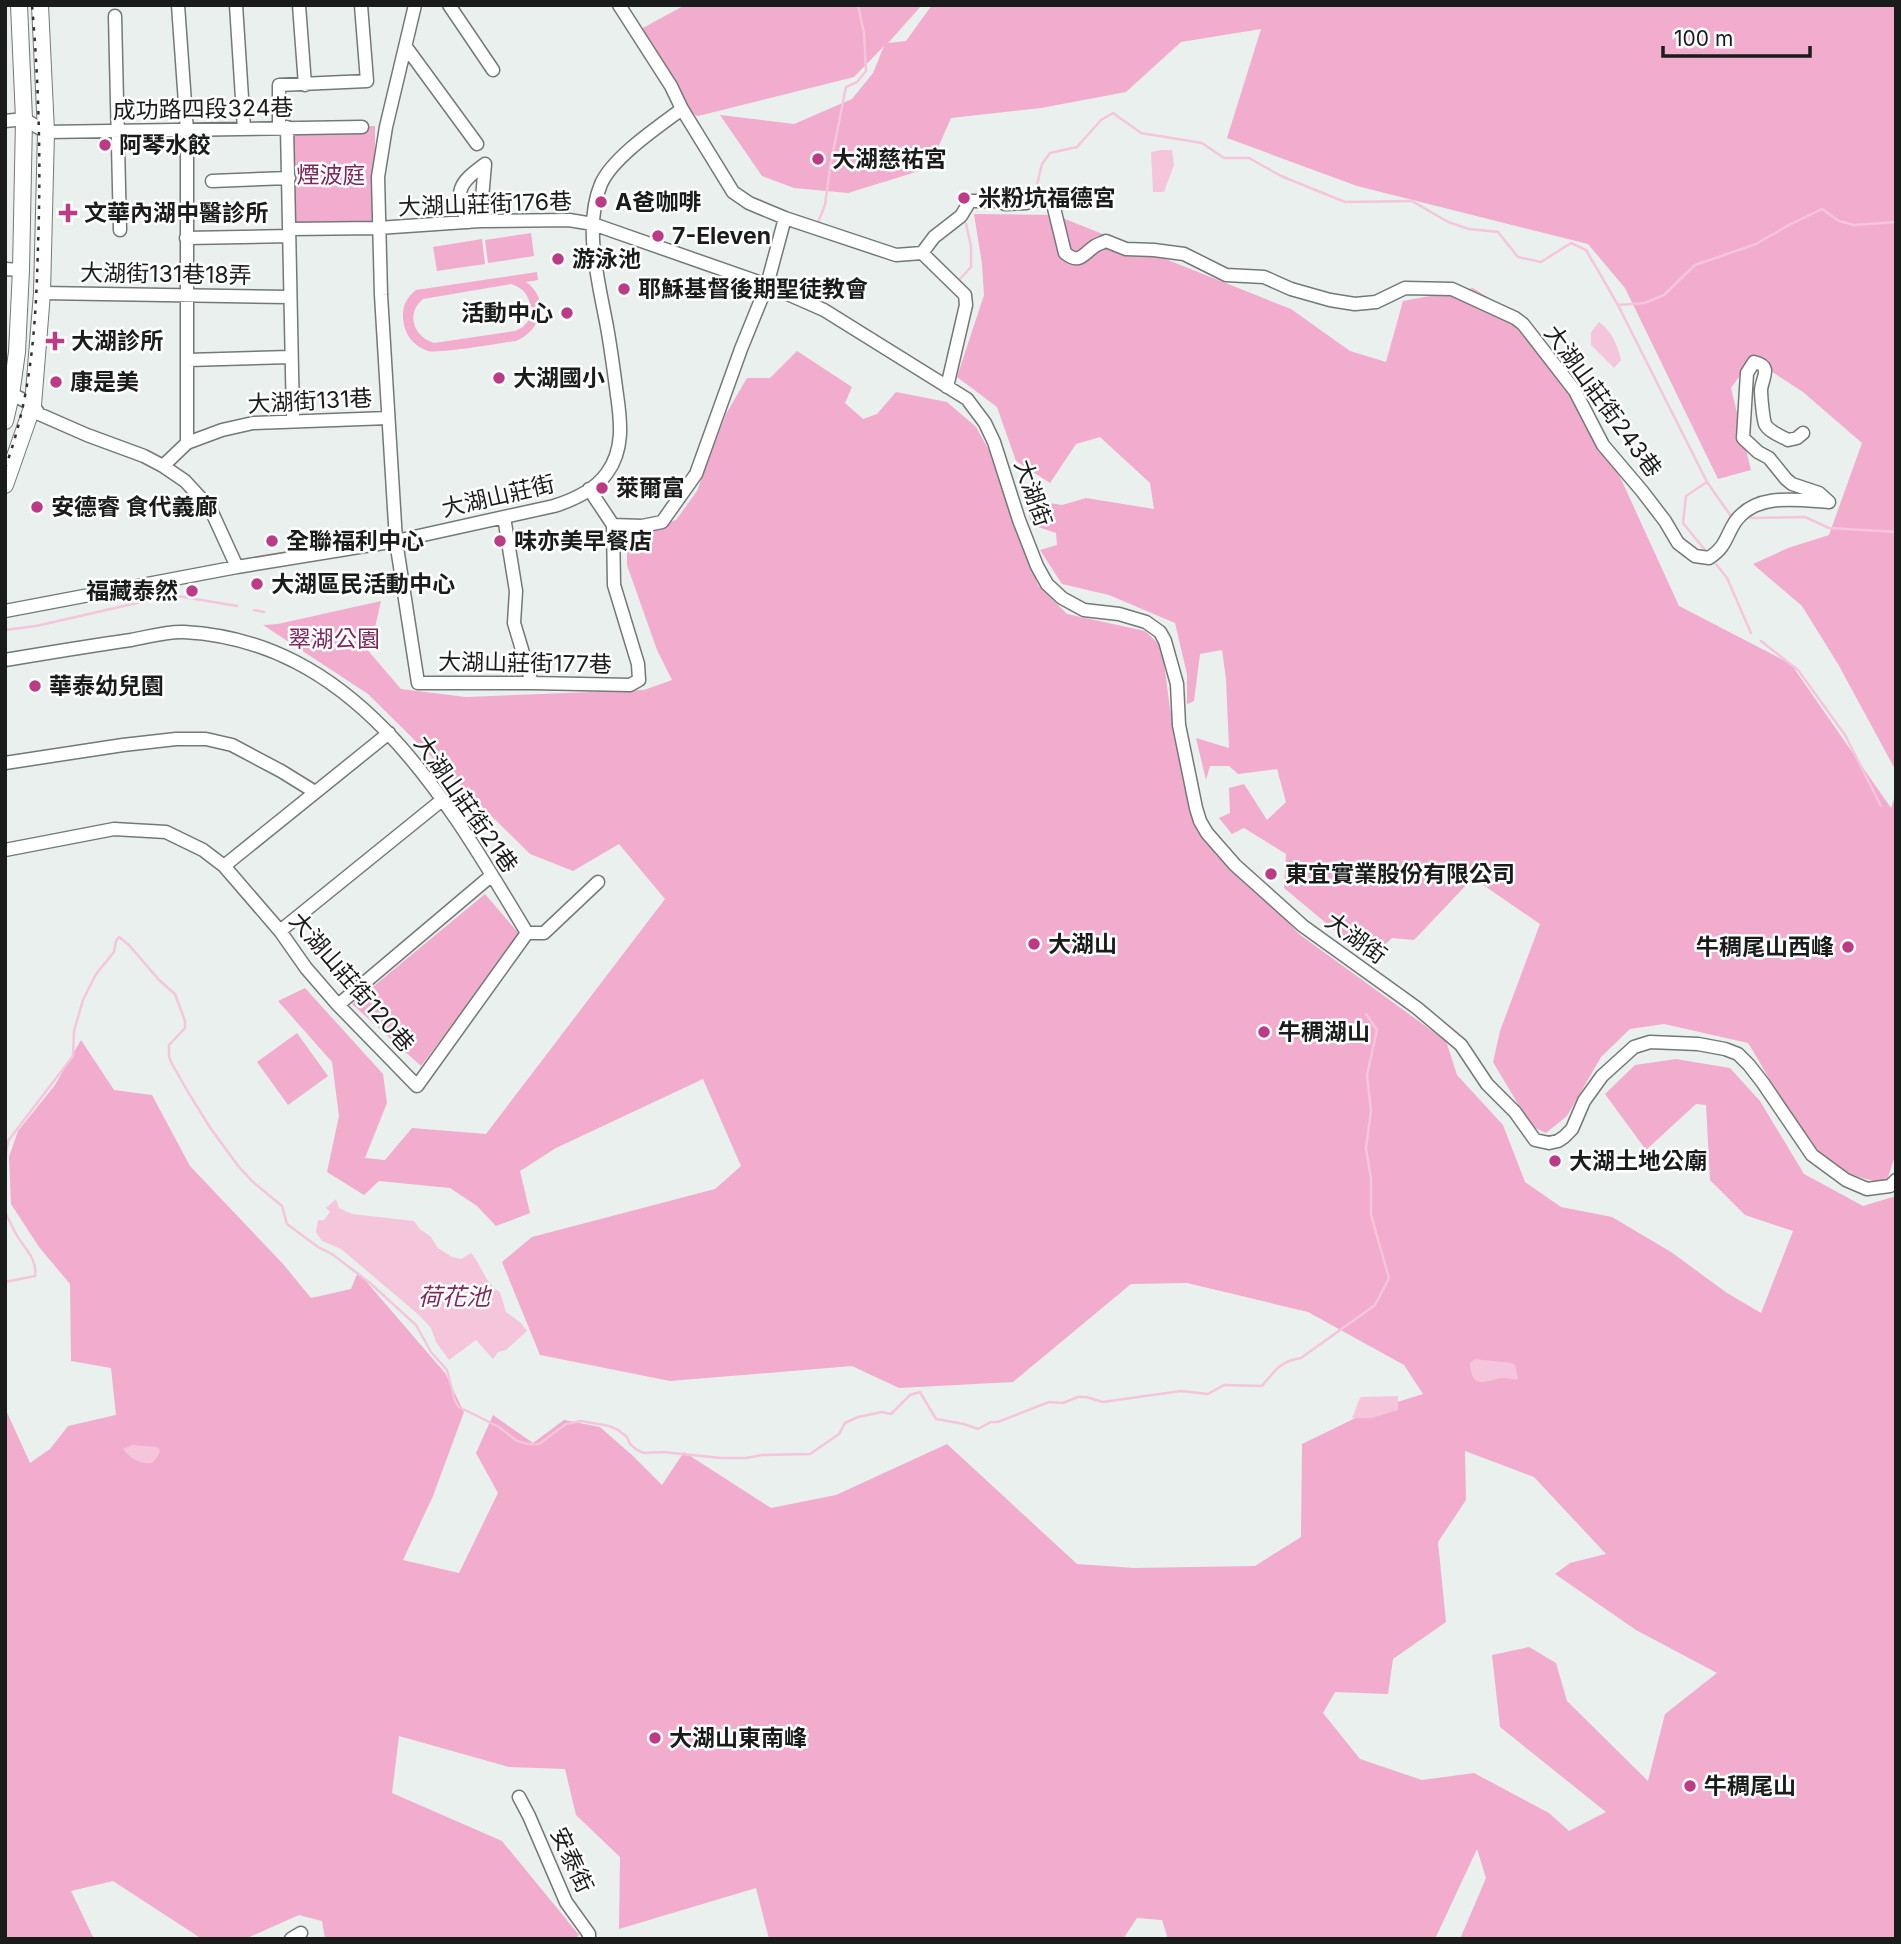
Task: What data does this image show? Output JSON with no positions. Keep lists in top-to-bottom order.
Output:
{
  "streets": {
    "street": [
      "成功路四段324巷",
      "大湖山莊街176巷",
      "大湖街131巷18弄",
      "大湖街131巷",
      "大湖山莊街243巷",
      "大湖街",
      "大湖山莊街",
      "大湖山莊街177巷",
      "大湖山莊街21巷",
      "大湖山莊街120巷",
      "安泰街"
    ]
  },
  "crossings": [
    ["大湖山莊街176巷", "大湖街131巷18弄"],
    ["大湖山莊街176巷", "大湖街"],
    ["大湖山莊街176巷", "大湖山莊街"],
    ["大湖山莊街", "大湖山莊街177巷"],
    ["大湖山莊街21巷", "大湖山莊街120巷"]
  ],
  "water": ["荷花池"],
  "parks": ["煙波庭", "翠湖公園"],
  "places": {
    "other": [
      "阿琴水餃",
      "大湖慈祐宮",
      "米粉坑福德宮",
      "A爸咖啡",
      "7-Eleven",
      "游泳池",
      "耶穌基督後期聖徒教會",
      "活動中心",
      "大湖國小",
      "康是美",
      "萊爾富",
      "安德睿 食代義廊",
      "全聯福利中心",
      "味亦美早餐店",
      "大湖區民活動中心",
      "福藏泰然",
      "華泰幼兒園",
      "東宜實業股份有限公司",
      "大湖山",
      "牛稠尾山西峰",
      "牛稠湖山",
      "大湖土地公廟",
      "大湖山東南峰",
      "牛稠尾山"
    ],
    "health": ["文華內湖中醫診所", "大湖診所"]
  },
  "scale_bar": "100 m"
}
